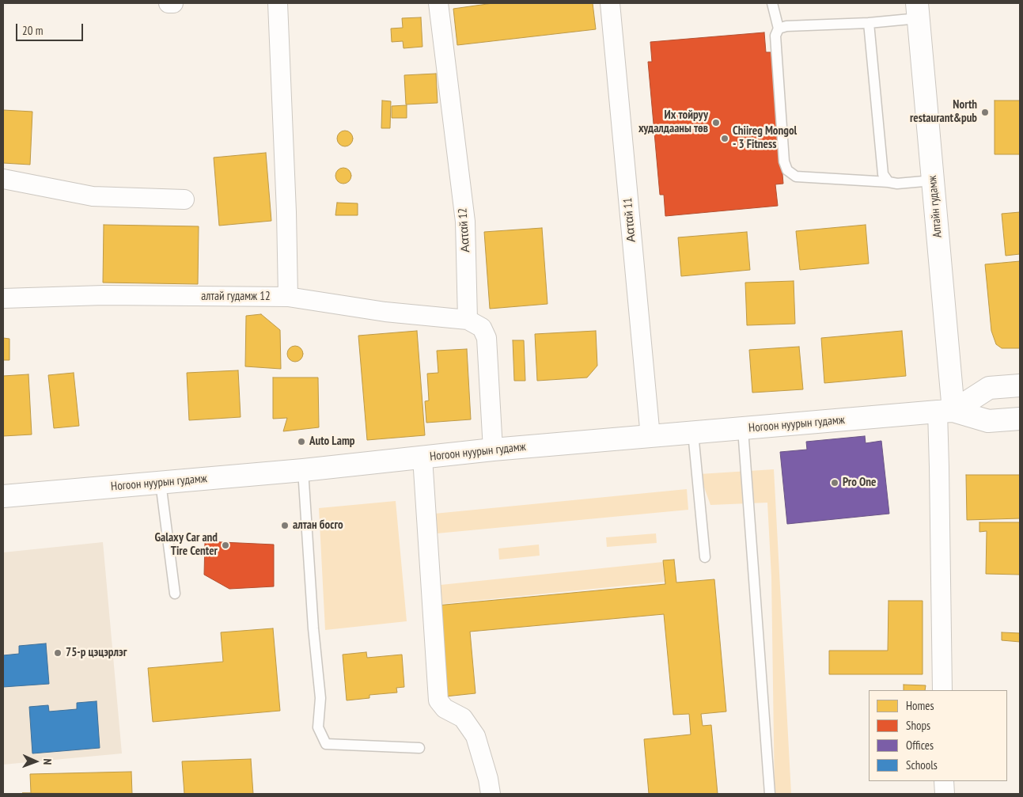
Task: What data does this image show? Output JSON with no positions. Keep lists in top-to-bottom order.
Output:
{
  "streets": {
    "main road": ["Алтайн гудамж", "Ногоон нуурын гудамж"],
    "street": ["Ααταй 11", "Ααταй 12", "алтай гудамж 12"]
  },
  "crossings": [
    ["Алтайн гудамж", "Ногоон нуурын гудамж"],
    ["Ααταй 11", "Ногоон нуурын гудамж"],
    ["Ααταй 12", "алтай гудамж 12"]
  ],
  "places": [
    "North restaurant&pub",
    "Их тойруу худалдааны төв",
    "Chiireg Mongol - 3 Fitness",
    "Auto Lamp",
    "Pro One",
    "алтан босго",
    "Galaxy Car and Tire Center",
    "75-р цэцэрлэг"
  ],
  "legend": [
    "Homes",
    "Shops",
    "Offices",
    "Schools"
  ],
  "scale_bar": "20 m",
  "north": "right"
}
